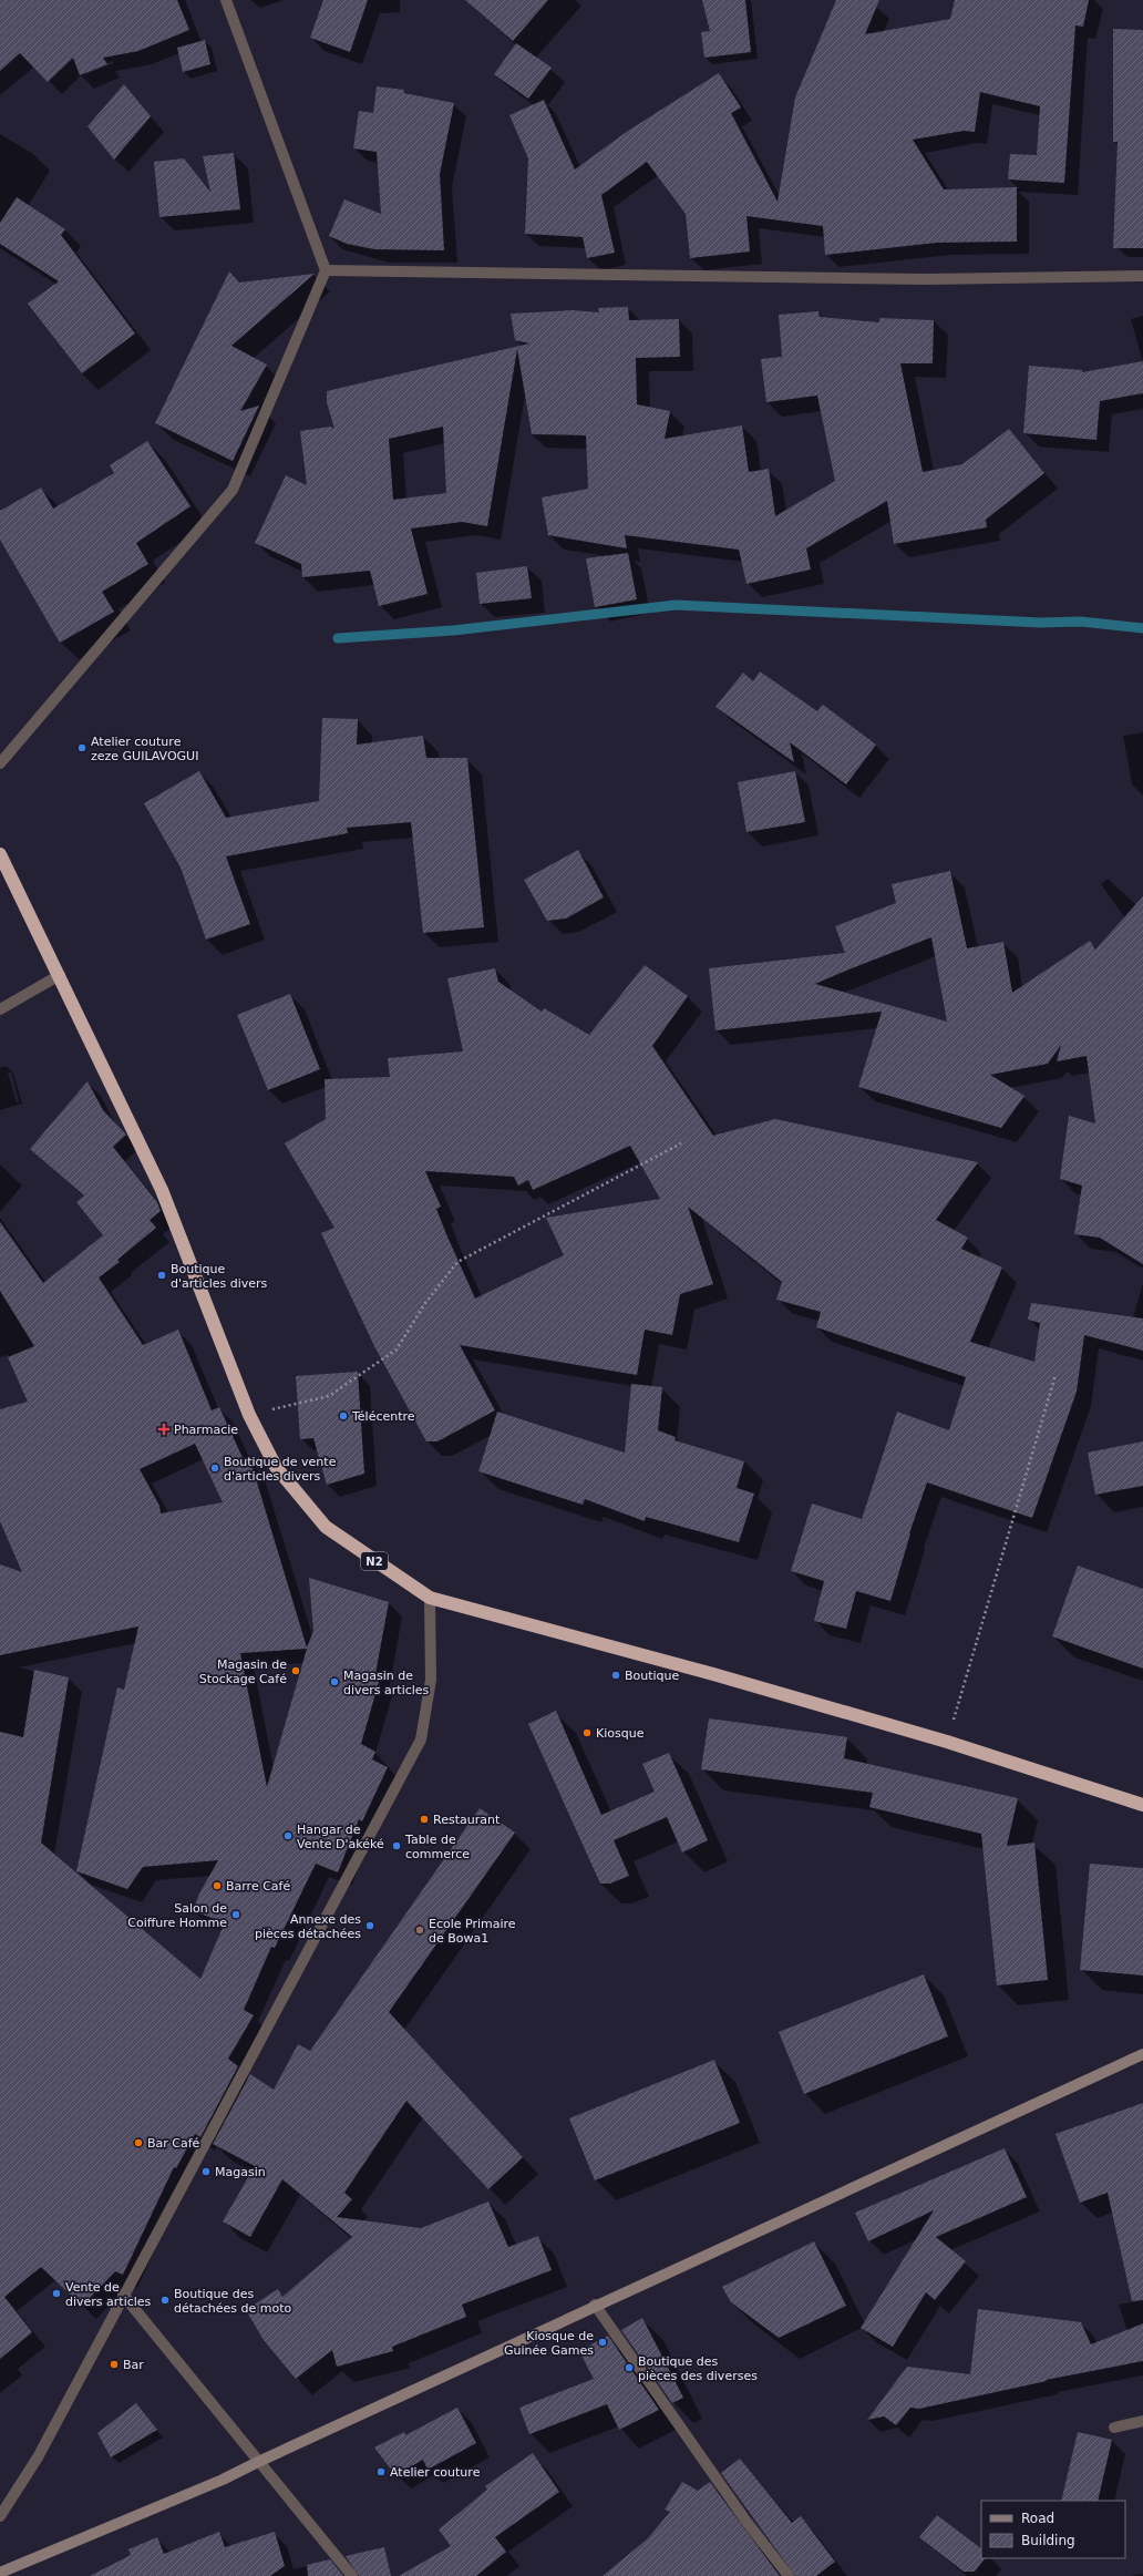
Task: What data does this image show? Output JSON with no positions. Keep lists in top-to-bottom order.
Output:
{
  "streets": {
    "highway": ["N2"]
  },
  "places": {
    "other": [
      "Atelier couture zeze GUILAVOGUI",
      "Boutique d'articles divers",
      "Télécentre",
      "Boutique de vente d'articles divers",
      "Magasin de Stockage Café",
      "Boutique",
      "Magasin de divers articles",
      "Kiosque",
      "Restaurant",
      "Hangar de Vente D'akéké",
      "Table de commerce",
      "Barre Café",
      "Salon de Coiffure Homme",
      "Annexe des pièces détachées",
      "Ecole Primaire de Bowa1",
      "Bar Café",
      "Magasin",
      "Vente de divers articles",
      "Boutique des détachées de moto",
      "Kiosque de Guinée Games",
      "Bar",
      "Boutique des pièces des diverses",
      "Atelier couture"
    ],
    "health": ["Pharmacie"]
  },
  "legend": ["Road", "Building"]
}
